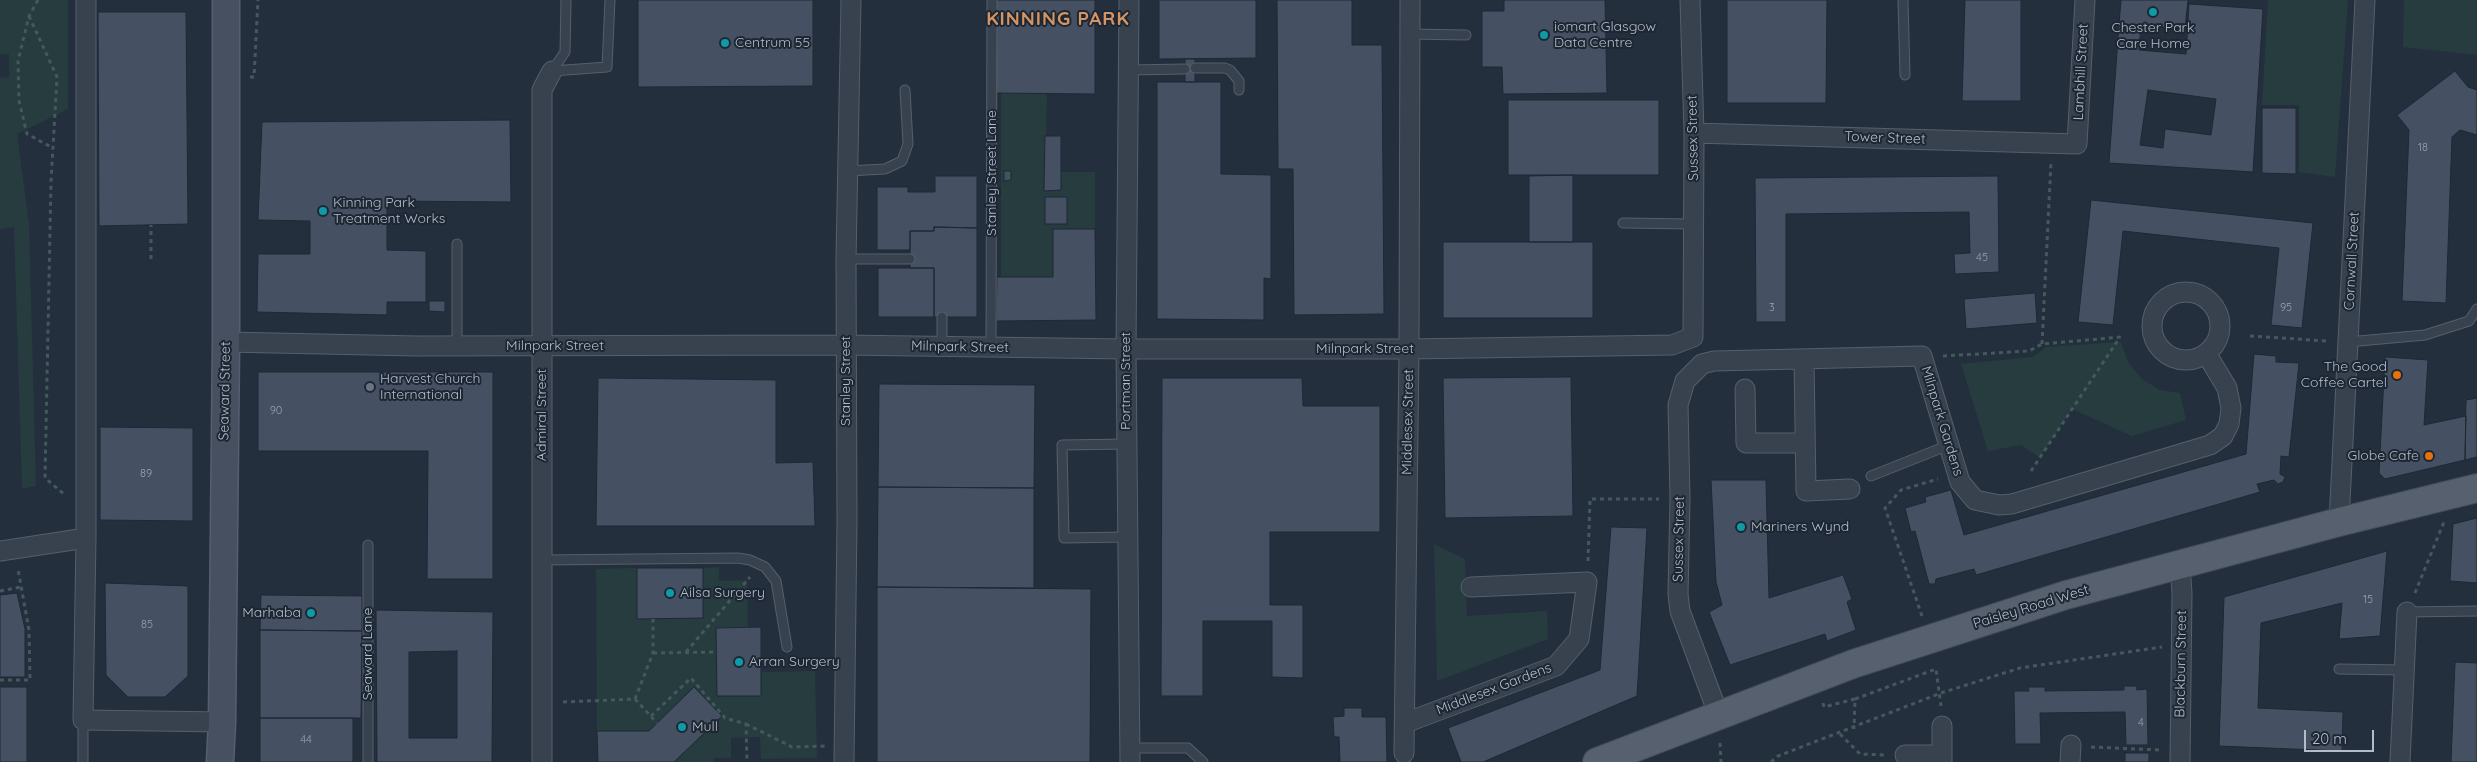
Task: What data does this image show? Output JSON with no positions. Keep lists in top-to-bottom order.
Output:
{
  "streets": {
    "main road": ["Paisley Road West"],
    "street": [
      "Lambhill Street",
      "Sussex Street",
      "Tower Street",
      "Cornwall Street",
      "Milnpark Street",
      "Stanley Street",
      "Portman Street",
      "Seaward Street",
      "Admiral Street",
      "Milnpark Gardens",
      "Middlesex Street",
      "Blackburn Street",
      "Middlesex Gardens"
    ],
    "lane": ["Stanley Street Lane", "Seaward Lane"]
  },
  "crossings": [
    ["Lambhill Street", "Tower Street"],
    ["Sussex Street", "Tower Street"],
    ["Sussex Street", "Milnpark Street"],
    ["Sussex Street", "Milnpark Gardens"],
    ["Sussex Street", "Paisley Road West"],
    ["Stanley Street Lane", "Milnpark Street"],
    ["Cornwall Street", "Paisley Road West"],
    ["Milnpark Street", "Stanley Street"],
    ["Milnpark Street", "Portman Street"],
    ["Milnpark Street", "Seaward Street"],
    ["Milnpark Street", "Admiral Street"],
    ["Milnpark Street", "Middlesex Street"],
    ["Middlesex Street", "Middlesex Gardens"],
    ["Paisley Road West", "Blackburn Street"]
  ],
  "districts": ["KINNING PARK"],
  "places": [
    "Chester Park Care Home",
    "iomart Glasgow Data Centre",
    "Centrum 55",
    "Kinning Park Treatment Works",
    "The Good Coffee Cartel",
    "Harvest Church International",
    "Globe Cafe",
    "Mariners Wynd",
    "Ailsa Surgery",
    "Marhaba",
    "Arran Surgery",
    "Mull"
  ],
  "house_numbers": [
    "18",
    "45",
    "3",
    "95",
    "90",
    "89",
    "15",
    "85",
    "4",
    "44"
  ],
  "scale_bar": "20 m"
}
